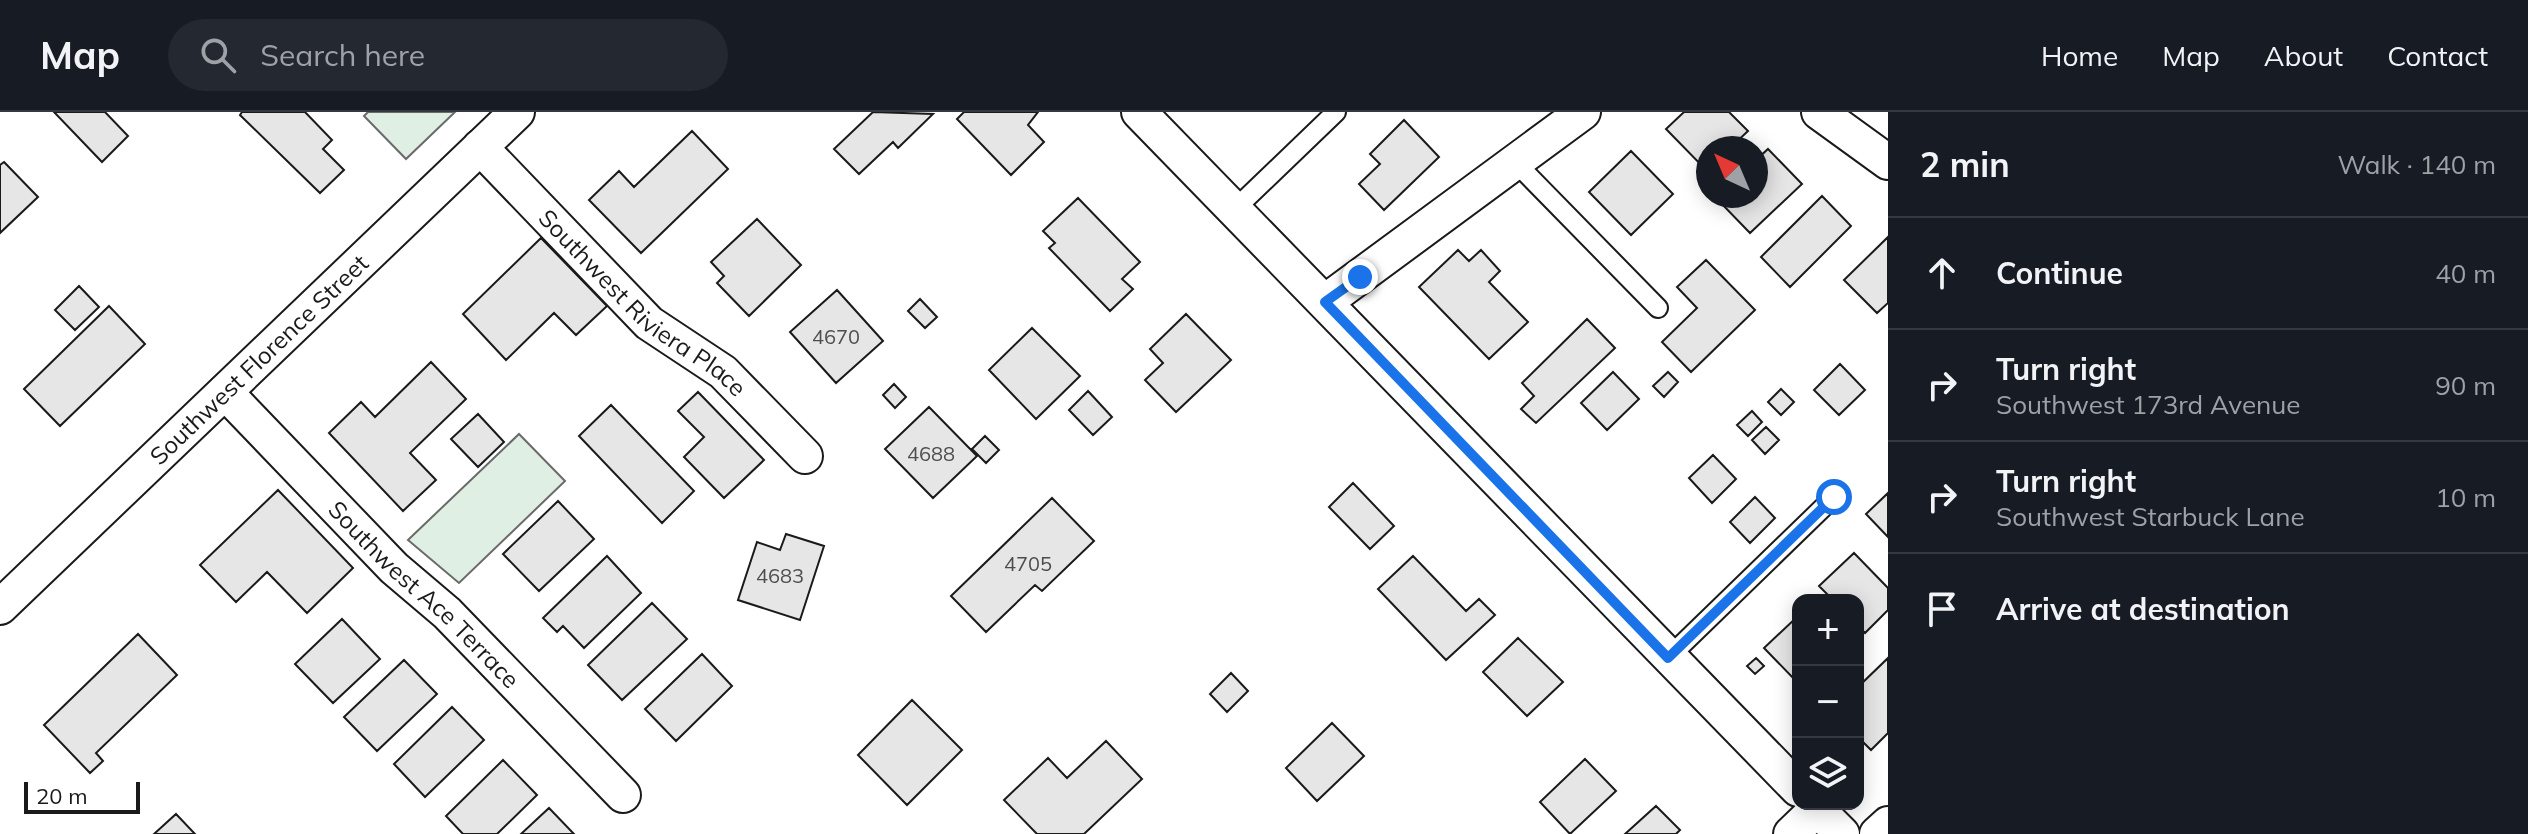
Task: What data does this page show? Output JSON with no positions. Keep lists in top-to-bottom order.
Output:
{
  "streets": {
    "street": ["Southwest Riviera Place", "Southwest Florence Street", "Southwest Ace Terrace"]
  },
  "crossings": [
    ["Southwest Riviera Place", "Southwest Florence Street"],
    ["Southwest Florence Street", "Southwest Ace Terrace"]
  ],
  "house_numbers": [
    "4670",
    "4688",
    "4705",
    "4683"
  ],
  "scale_bar": "20 m",
  "north": "top left",
  "page": {
    "header": "Map",
    "search": "Search here",
    "nav": [
      "Home",
      "Map",
      "About",
      "Contact"
    ],
    "heading": ["2 min", "Walk · 140 m"],
    "list": [
      ["Continue", "40 m"],
      ["Turn right", "Southwest 173rd Avenue", "90 m"],
      ["Turn right", "Southwest Starbuck Lane", "10 m"],
      "Arrive at destination"
    ],
    "map_buttons": ["+", "−"],
    "scale": "20 m"
  }
}
